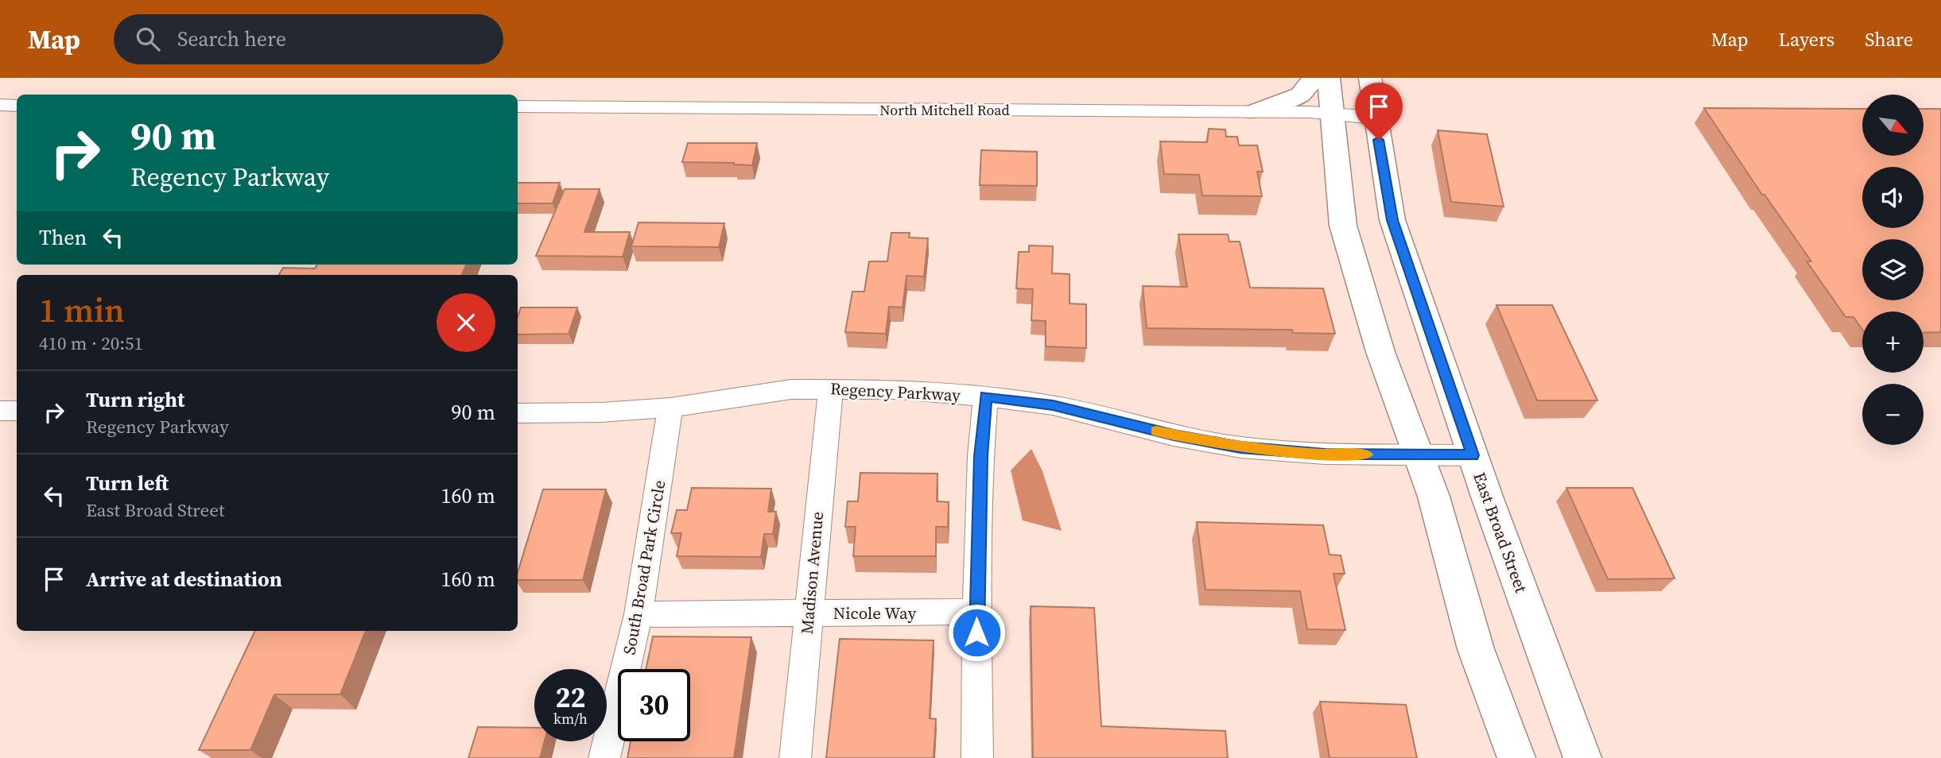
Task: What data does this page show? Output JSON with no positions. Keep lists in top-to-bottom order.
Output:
{
  "streets": {
    "main road": ["East Broad Street"],
    "street": [
      "North Mitchell Road",
      "Regency Parkway",
      "South Broad Park Circle",
      "Madison Avenue",
      "Nicole Way"
    ]
  },
  "crossings": [
    ["North Mitchell Road", "East Broad Street"],
    ["Regency Parkway", "East Broad Street"],
    ["Regency Parkway", "South Broad Park Circle"],
    ["Regency Parkway", "Madison Avenue"],
    ["South Broad Park Circle", "Nicole Way"],
    ["Madison Avenue", "Nicole Way"]
  ],
  "north": "bottom right",
  "page": {
    "header": "Map",
    "search": "Search here",
    "nav": ["Map", "Layers", "Share"],
    "map_buttons": ["+", "−"],
    "turn": ["90 m", "Regency Parkway"],
    "then": "Then",
    "heading": ["1 min", "410 m · 20:51"],
    "list": [
      {
        "name": "Turn right",
        "note": "Regency Parkway",
        "value": "90 m"
      },
      {
        "name": "Turn left",
        "note": "East Broad Street",
        "value": "160 m"
      },
      {
        "name": "Arrive at destination",
        "value": "160 m"
      }
    ],
    "speed": "22 km/h",
    "limit": "30"
  }
}
